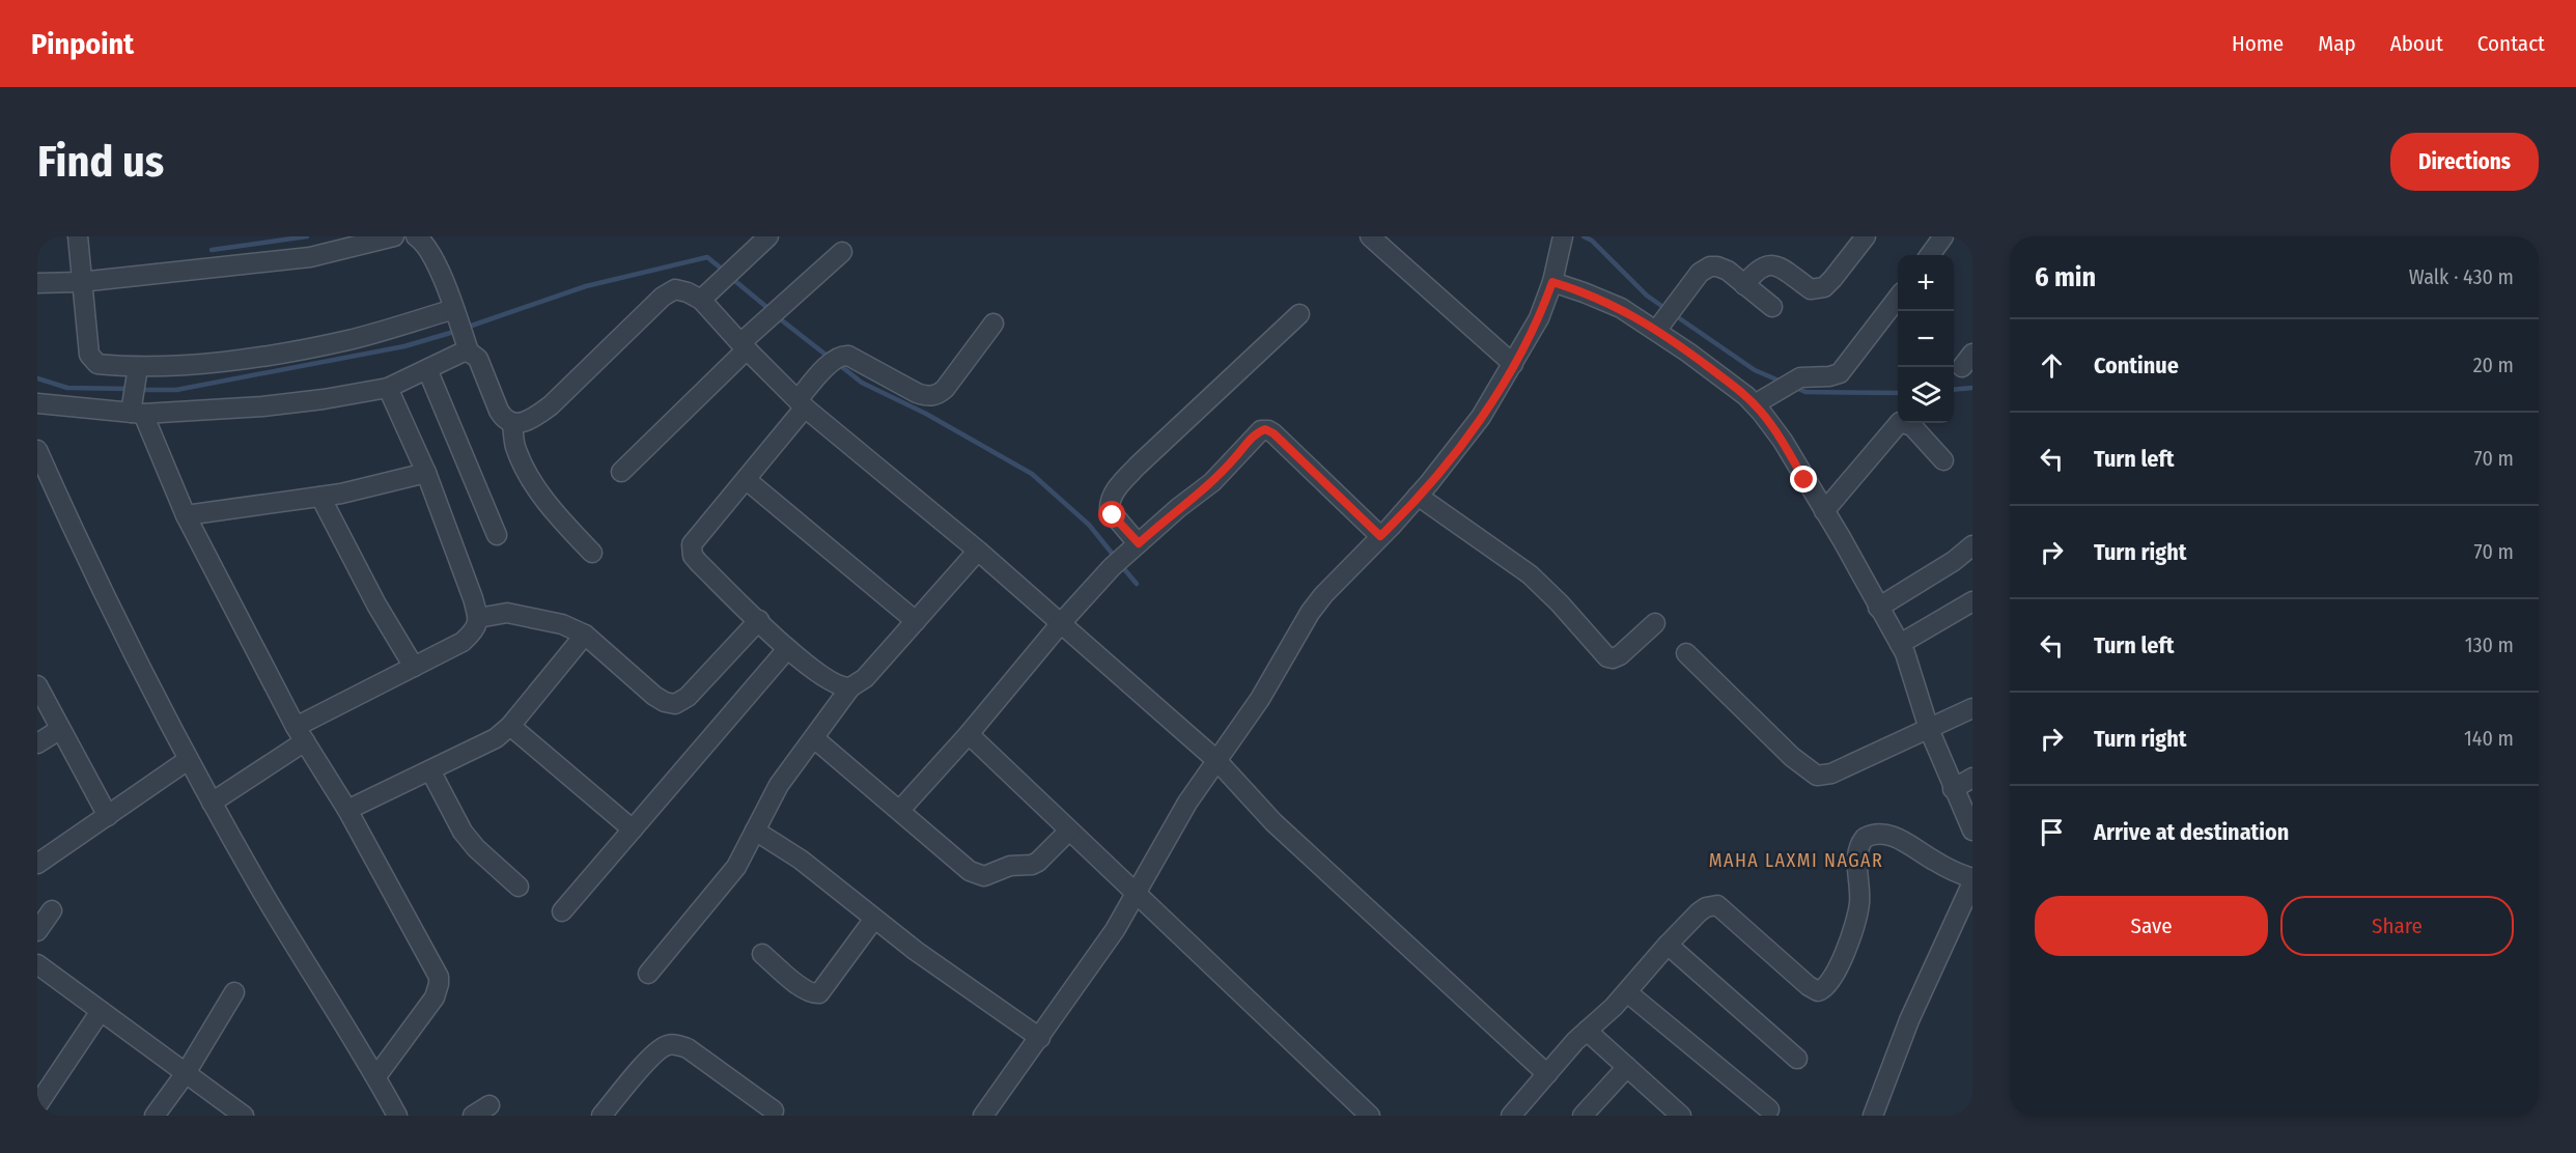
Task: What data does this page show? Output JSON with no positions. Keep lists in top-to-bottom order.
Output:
{
  "districts": ["MAHA LAXMI NAGAR"],
  "page": {
    "header": "Pinpoint",
    "nav": [
      "Home",
      "Map",
      "About",
      "Contact"
    ],
    "buttons": [
      "Directions",
      ["Save", "Share"]
    ],
    "title": "Find us",
    "heading": ["6 min", "Walk · 430 m"],
    "map_buttons": ["+", "−"],
    "list": [
      ["Continue", "20 m"],
      ["Turn left", "70 m"],
      ["Turn right", "70 m"],
      ["Turn left", "130 m"],
      ["Turn right", "140 m"],
      "Arrive at destination"
    ]
  }
}
